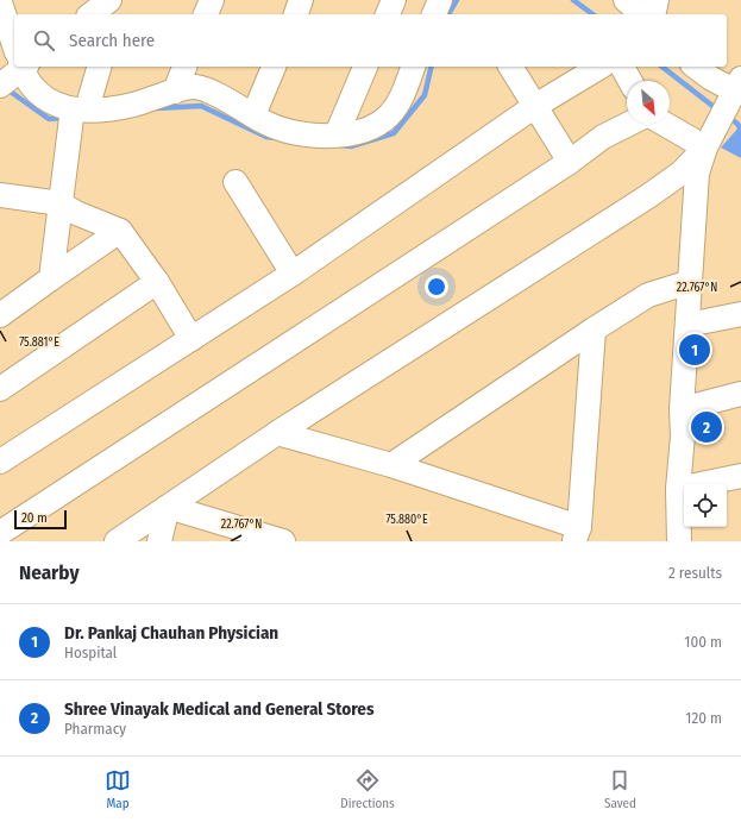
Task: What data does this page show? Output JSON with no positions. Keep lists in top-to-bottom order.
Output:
{
  "scale_bar": "20 m",
  "north": "bottom right",
  "page": {
    "search": "Search here",
    "pins": ["1", "2"],
    "scale": "20 m",
    "heading": ["Nearby", "2 results"],
    "list": [
      {
        "mark": "1",
        "name": "Dr. Pankaj Chauhan Physician",
        "note": "Hospital",
        "value": "100 m"
      },
      {
        "mark": "2",
        "name": "Shree Vinayak Medical and General Stores",
        "note": "Pharmacy",
        "value": "120 m"
      }
    ],
    "nav": ["Map", "Directions", "Saved"]
  },
  "coordinates": ["22.767°N", "75.881°E", "75.880°E"]
}
